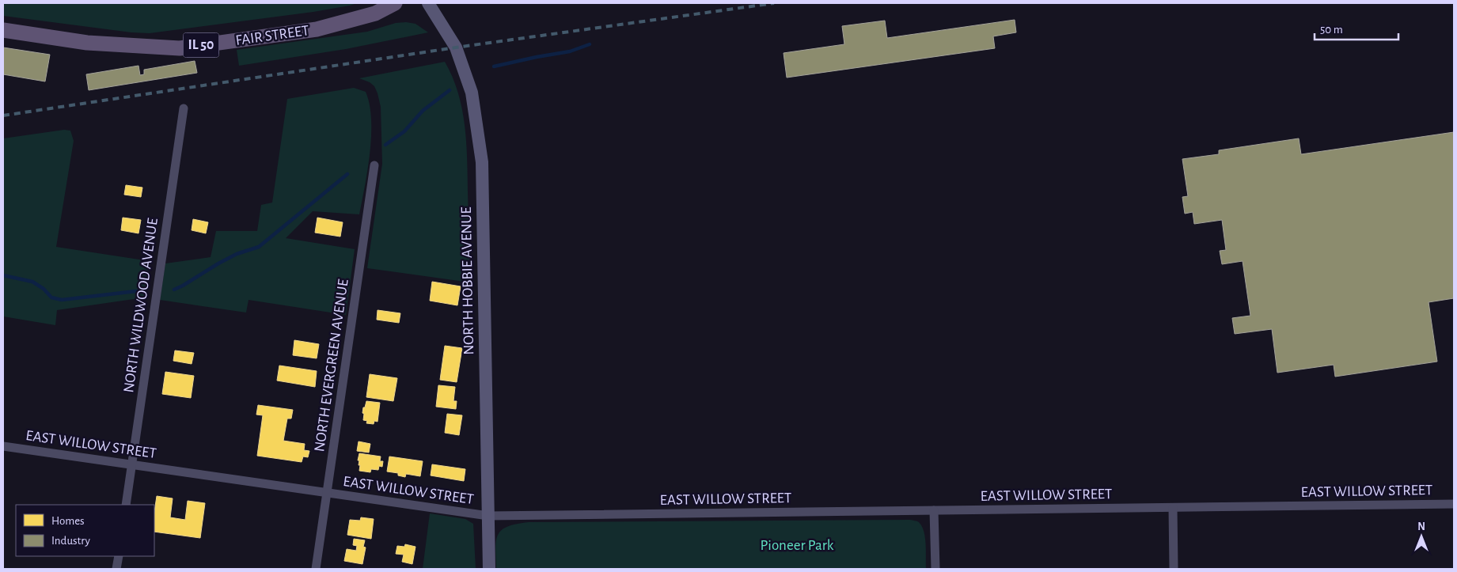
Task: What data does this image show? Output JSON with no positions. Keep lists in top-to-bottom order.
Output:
{
  "streets": {
    "main road": ["FAIR STREET", "IL 50", "NORTH HOBBIE AVENUE"],
    "street": ["NORTH WILDWOOD AVENUE", "NORTH EVERGREEN AVENUE", "EAST WILLOW STREET"]
  },
  "crossings": [
    ["NORTH HOBBIE AVENUE", "EAST WILLOW STREET"],
    ["NORTH WILDWOOD AVENUE", "EAST WILLOW STREET"],
    ["NORTH EVERGREEN AVENUE", "EAST WILLOW STREET"]
  ],
  "parks": ["Pioneer Park"],
  "legend": ["Homes", "Industry"],
  "scale_bar": "50 m",
  "north": "top"
}
